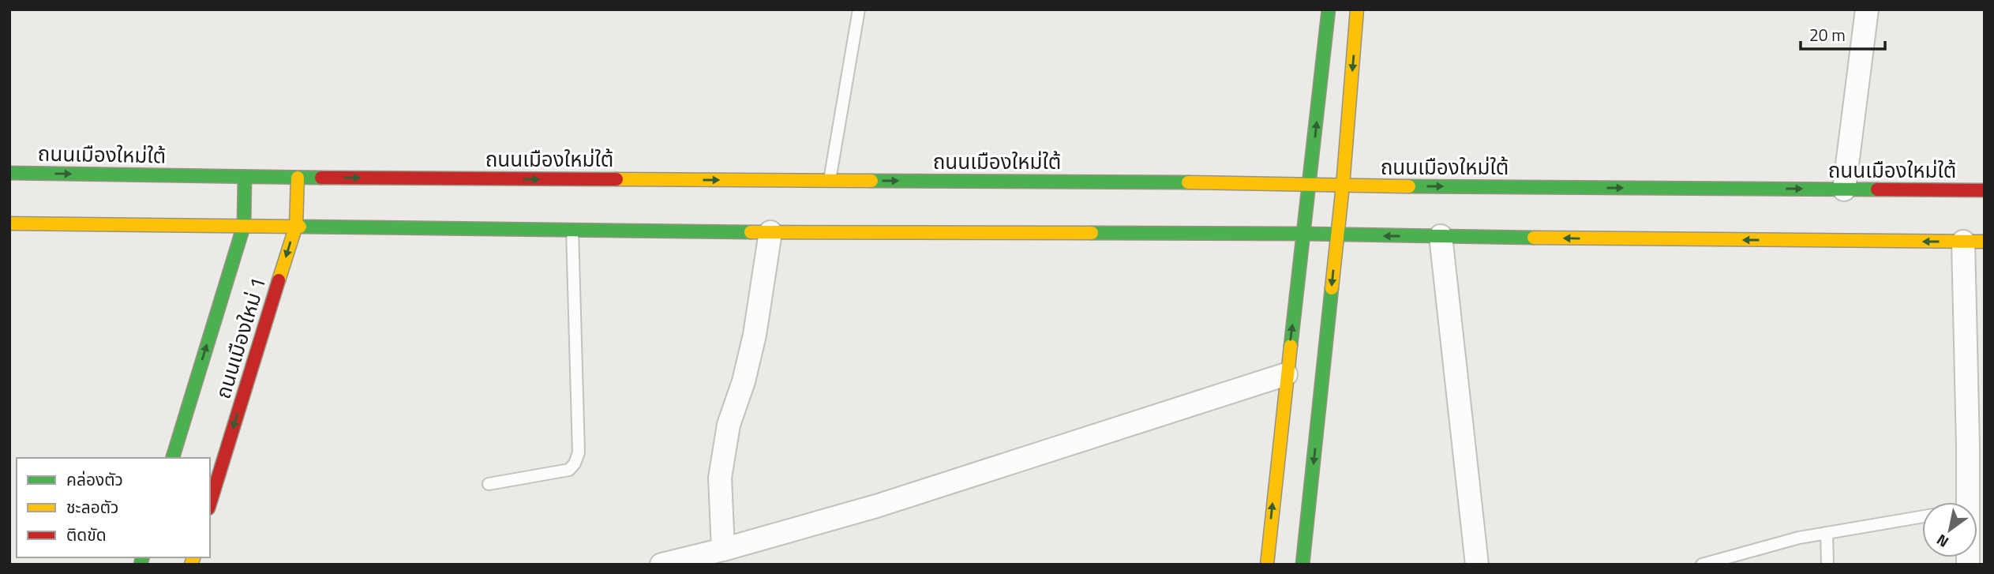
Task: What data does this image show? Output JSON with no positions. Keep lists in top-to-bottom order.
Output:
{
  "streets": {
    "main road": ["ถนนเมืองใหม่ใต้", "ถนนเมืองใหม่ 1"]
  },
  "crossings": [
    ["ถนนเมืองใหม่ใต้", "ถนนเมืองใหม่ 1"]
  ],
  "legend": ["คล่องตัว", "ชะลอตัว", "ติดขัด"],
  "scale_bar": "20 m",
  "north": "bottom left"
}
